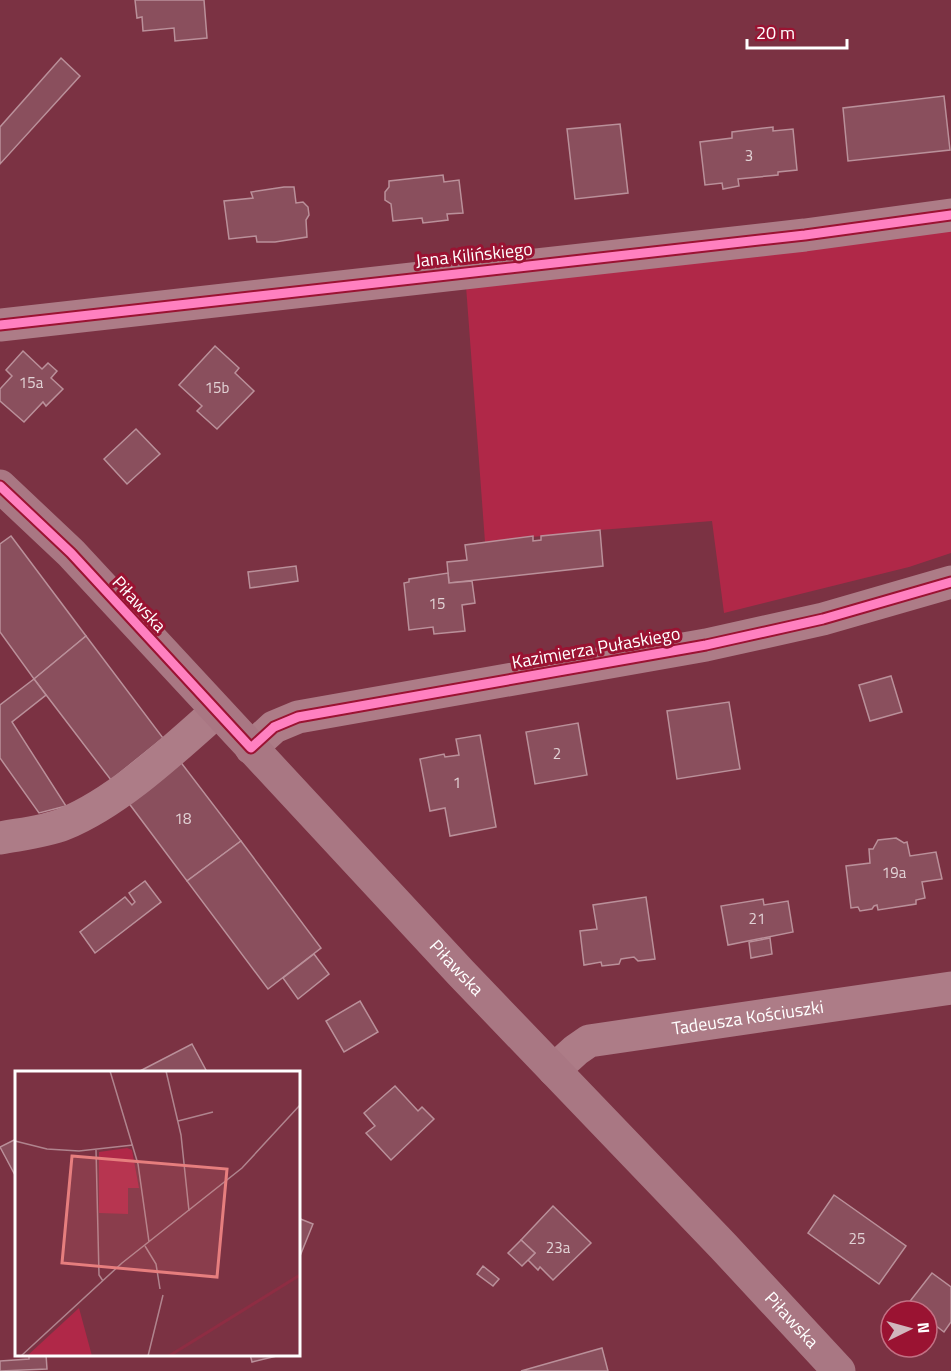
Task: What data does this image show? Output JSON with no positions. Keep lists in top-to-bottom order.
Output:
{
  "streets": {
    "street": [
      "Jana Kilińskiego",
      "Piławska",
      "Kazimierza Pułaskiego",
      "Tadeusza Kościuszki"
    ]
  },
  "crossings": [
    ["Piławska", "Kazimierza Pułaskiego"],
    ["Piławska", "Tadeusza Kościuszki"]
  ],
  "house_numbers": [
    "3",
    "15a",
    "15b",
    "15",
    "2",
    "1",
    "18",
    "19a",
    "21",
    "25",
    "23a"
  ],
  "scale_bar": "20 m",
  "north": "right"
}
